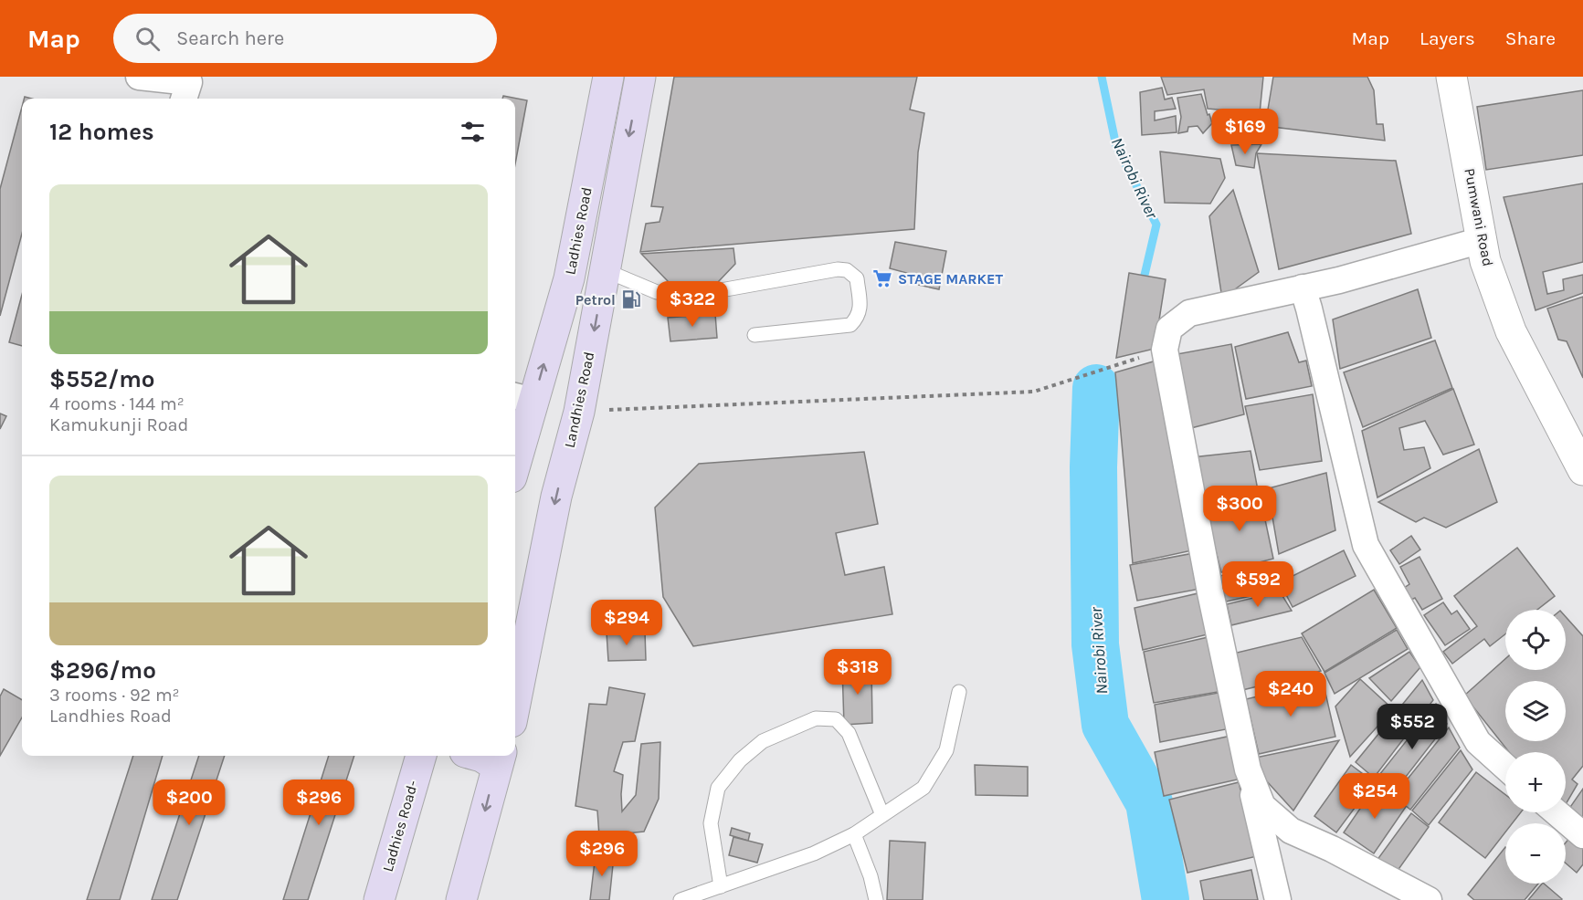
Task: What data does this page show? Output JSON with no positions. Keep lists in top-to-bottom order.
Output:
{
  "streets": {
    "main road": ["Ladhies Road", "Landhies Road", "Ladhies Road-"],
    "street": ["Pumwani Road"]
  },
  "one_way": ["Ladhies Road", "Landhies Road"],
  "water": ["Nairobi River"],
  "places": {
    "supermarket": ["STAGE MARKET"],
    "fuel station": ["Petrol"]
  },
  "page": {
    "header": "Map",
    "search": "Search here",
    "nav": ["Map", "Layers", "Share"],
    "heading": "12 homes",
    "price": [
      "$169",
      "$322",
      "$300",
      "$592",
      "$294",
      "$318",
      "$240",
      "$552",
      "$254",
      "$200",
      "$296",
      "$296"
    ],
    "list": [
      {
        "name": "$552/mo",
        "note": "4 rooms · 144 m² · Kamukunji Road"
      },
      {
        "name": "$296/mo",
        "note": "3 rooms · 92 m² · Landhies Road"
      }
    ],
    "map_buttons": ["+", "−"]
  }
}
